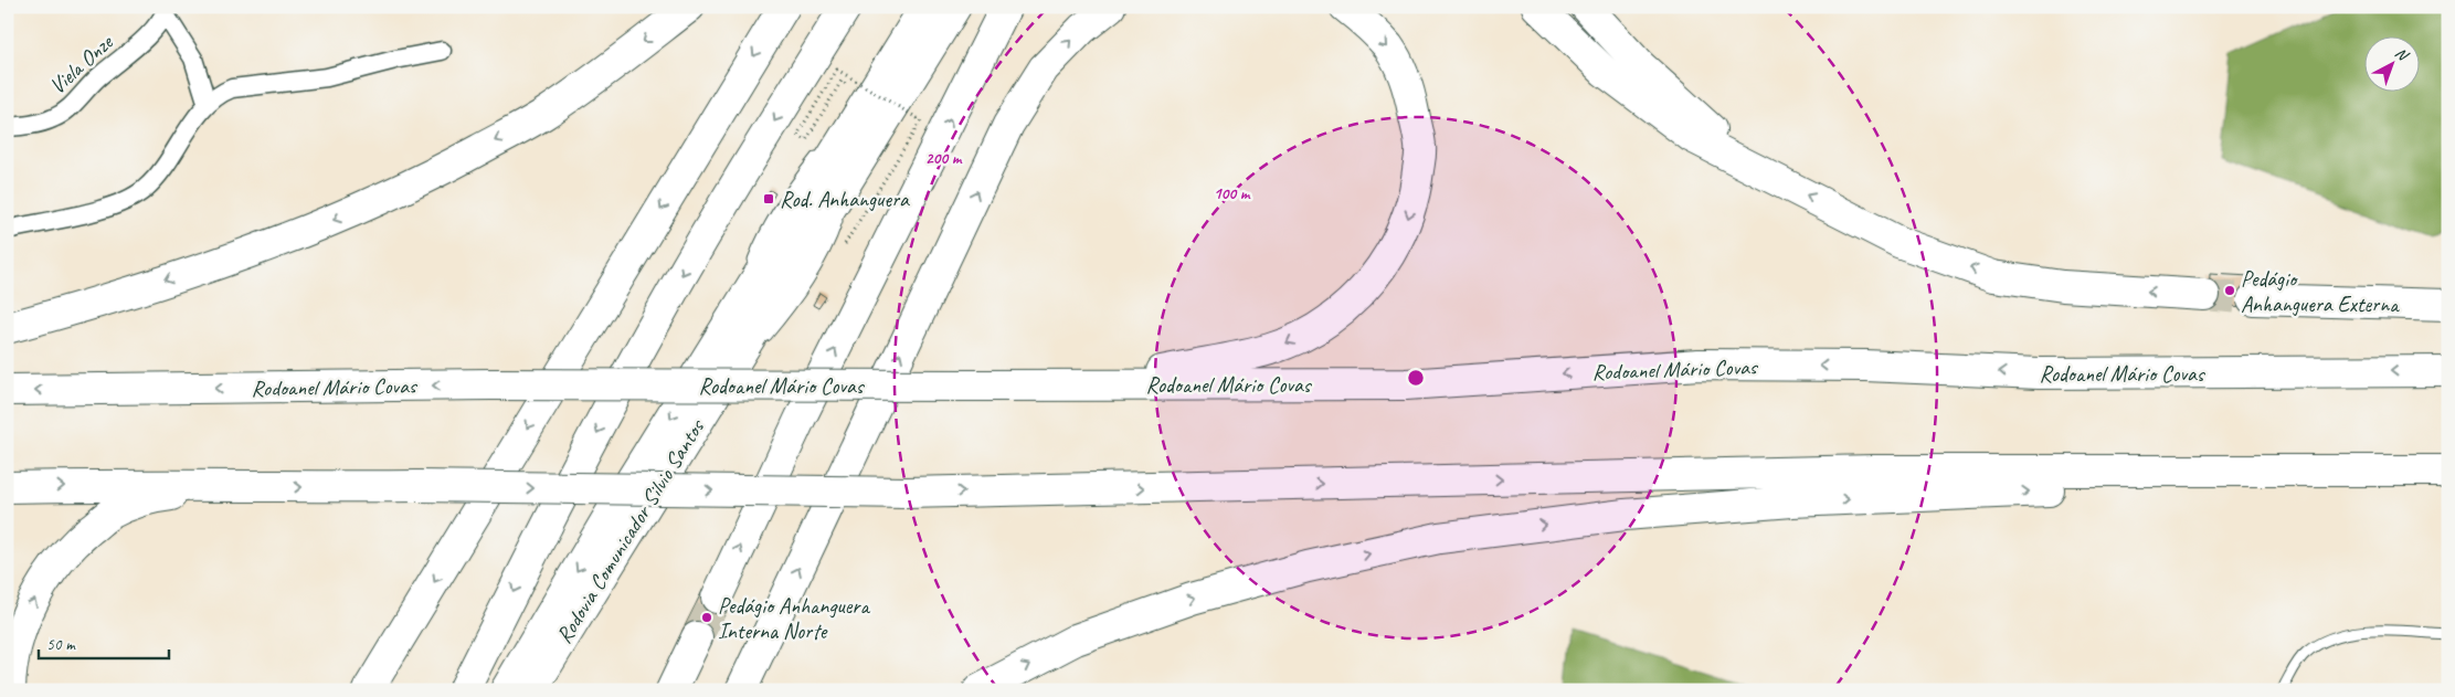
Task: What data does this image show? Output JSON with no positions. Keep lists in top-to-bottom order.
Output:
{
  "streets": {
    "highway": ["Rodoanel Mário Covas", "Rodovia Comunicador Silvio Santos"],
    "street": ["Viela Onze"]
  },
  "places": {
    "transit": ["Rod. Anhanguera"],
    "other": ["Pedágio Anhanguera Externa", "Pedágio Anhanguera Interna Norte"]
  },
  "scale_bar": "50 m",
  "north": "top right",
  "rings": ["200 m", "100 m"]
}
